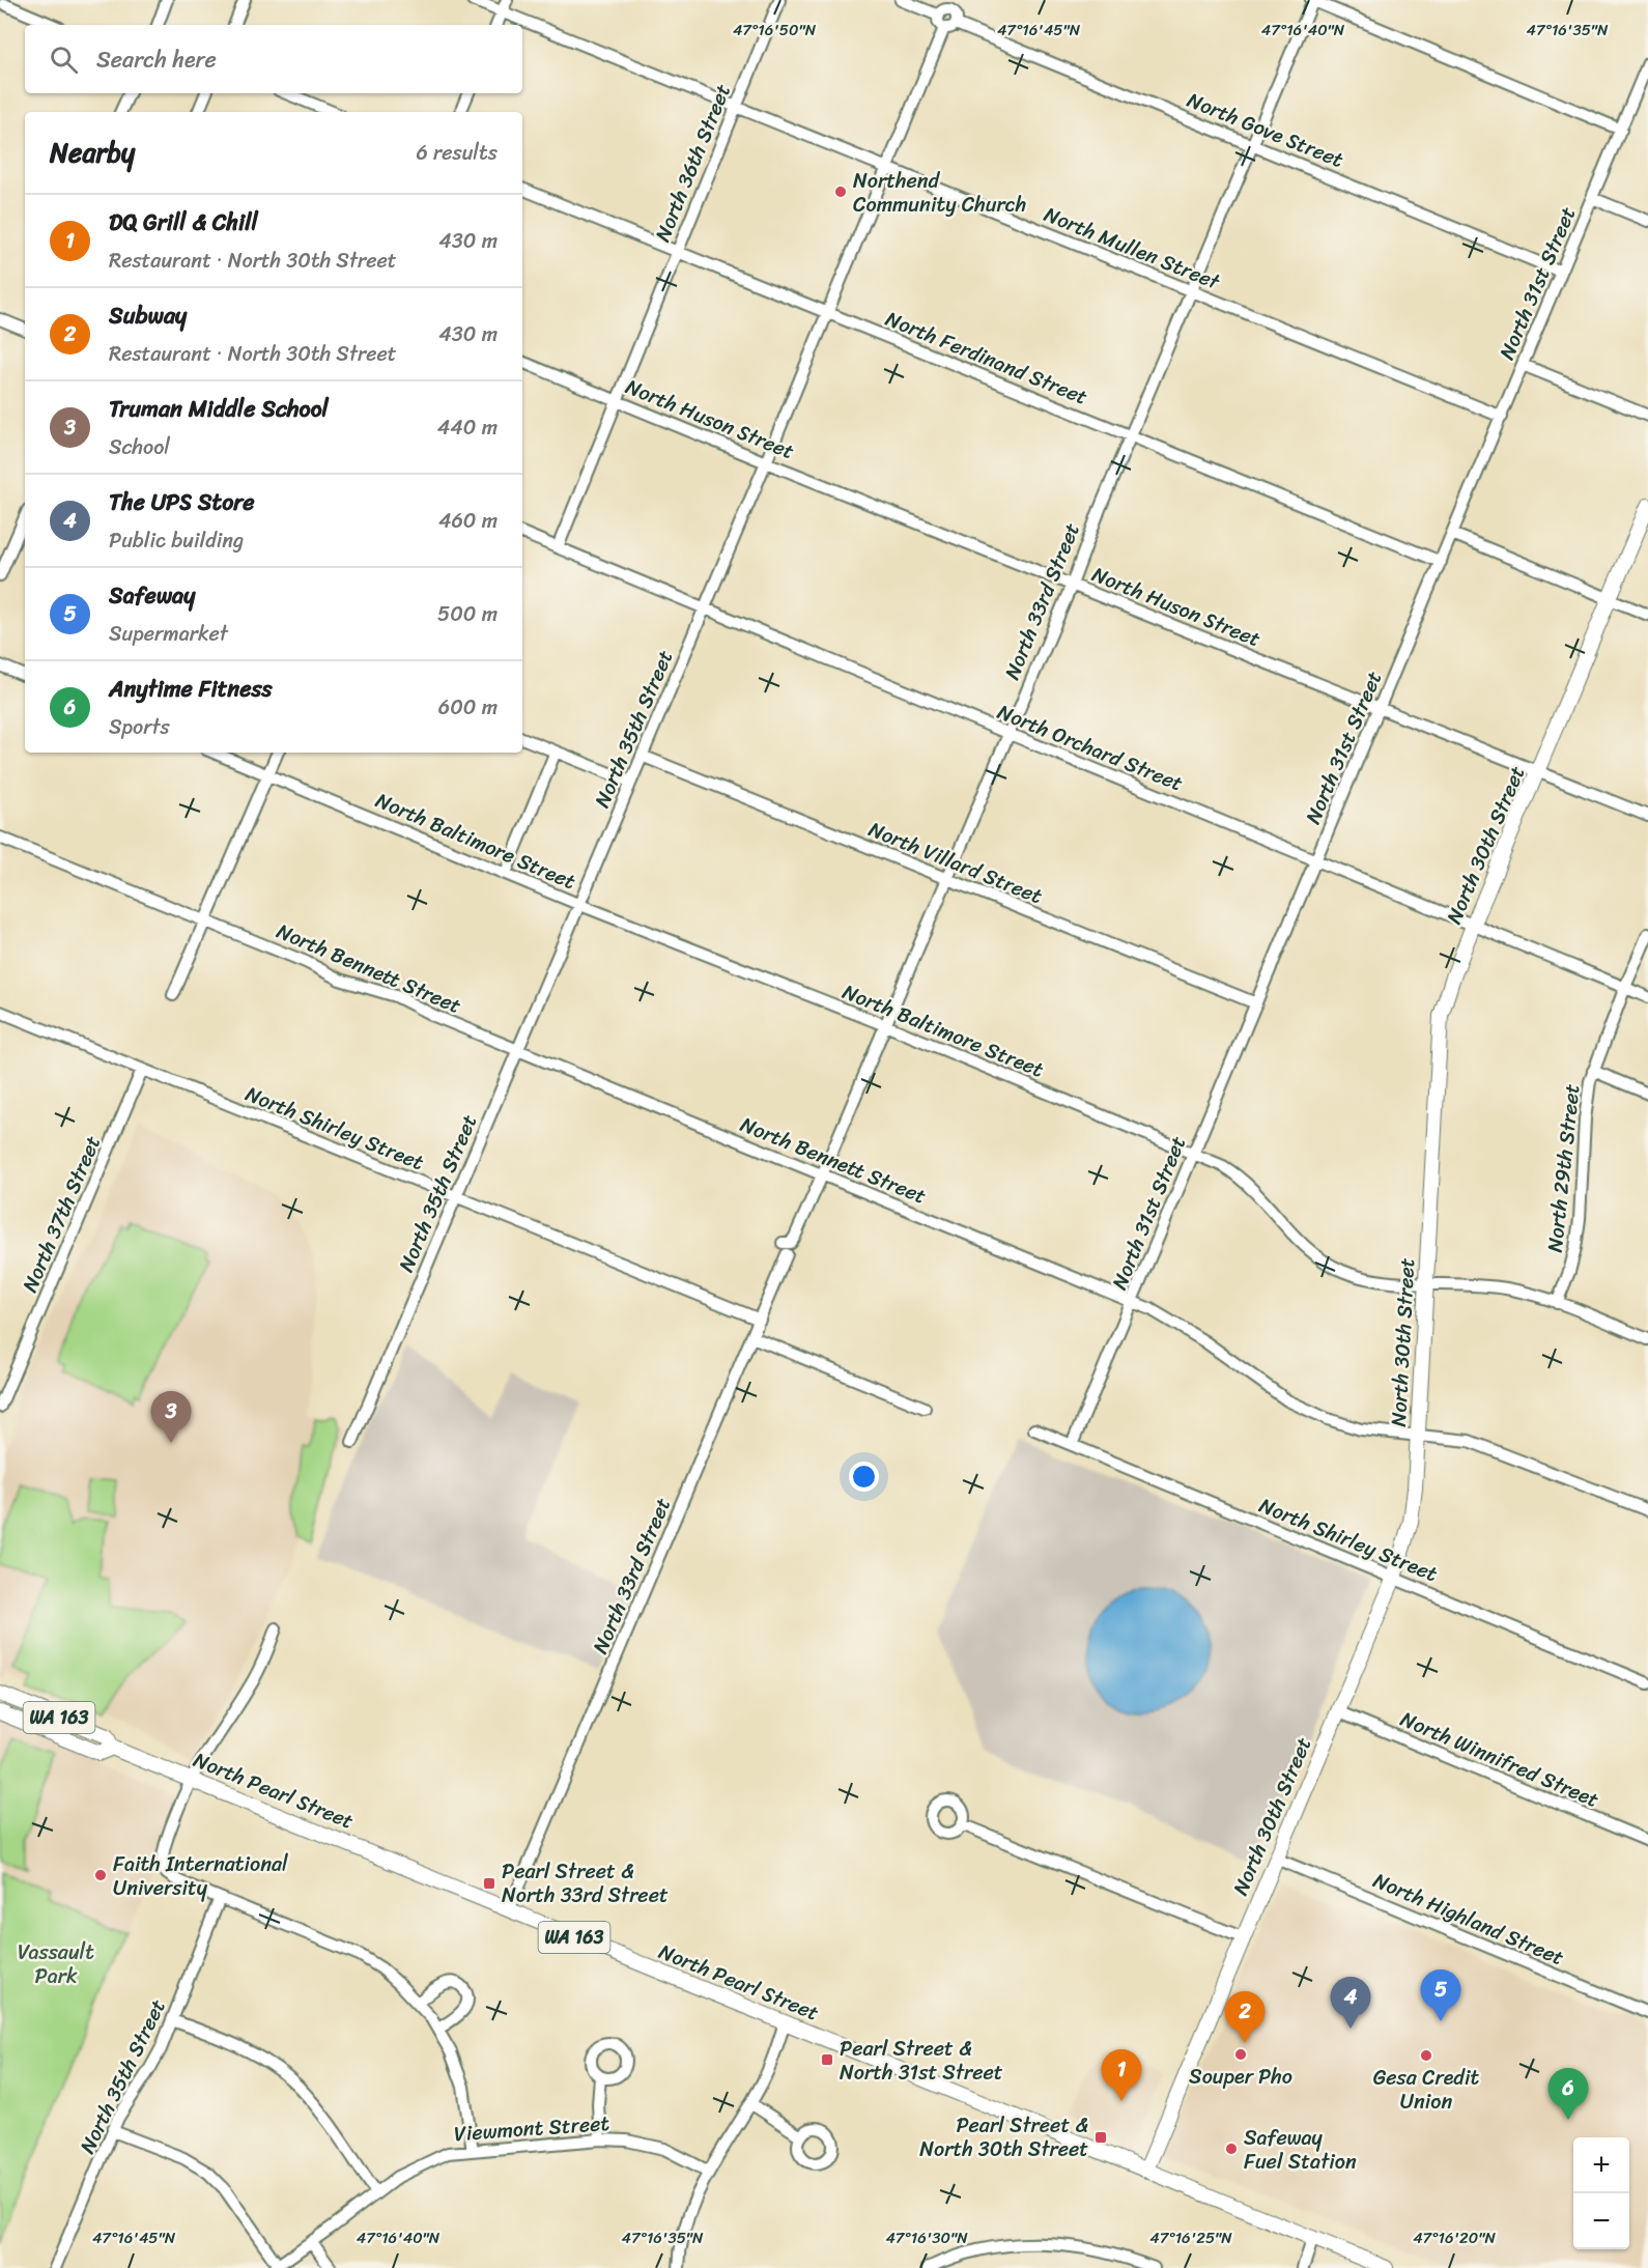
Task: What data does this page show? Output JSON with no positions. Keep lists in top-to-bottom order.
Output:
{
  "streets": {
    "main road": ["North 30th Street", "WA 163", "North Pearl Street"],
    "street": [
      "North Gove Street",
      "North 36th Street",
      "North Mullen Street",
      "North 31st Street",
      "North Ferdinand Street",
      "North Huson Street",
      "North 33rd Street",
      "North 35th Street",
      "North Orchard Street",
      "North Baltimore Street",
      "North Villard Street",
      "North Bennett Street",
      "North Shirley Street",
      "North 29th Street",
      "North 37th Street",
      "North Winnifred Street",
      "North Highland Street",
      "Viewmont Street"
    ]
  },
  "crossings": [
    ["North Gove Street", "North 31st Street"],
    ["North Gove Street", "North 33rd Street"],
    ["North Gove Street", "North 35th Street"],
    ["North 36th Street", "North Mullen Street"],
    ["North 36th Street", "North Ferdinand Street"],
    ["North 36th Street", "North Huson Street"],
    ["North 36th Street", "North Orchard Street"],
    ["North Mullen Street", "North 31st Street"],
    ["North Mullen Street", "North 33rd Street"],
    ["North Mullen Street", "North 35th Street"],
    ["North 31st Street", "North Ferdinand Street"],
    ["North 31st Street", "North Huson Street"],
    ["North 31st Street", "North Orchard Street"],
    ["North 31st Street", "North Baltimore Street"],
    ["North 31st Street", "North Villard Street"],
    ["North 31st Street", "North Bennett Street"],
    ["North 31st Street", "North Shirley Street"],
    ["North Ferdinand Street", "North 33rd Street"],
    ["North Ferdinand Street", "North 35th Street"],
    ["North Huson Street", "North 33rd Street"],
    ["North Huson Street", "North 35th Street"],
    ["North Huson Street", "North 30th Street"],
    ["North 33rd Street", "North Orchard Street"],
    ["North 33rd Street", "North Baltimore Street"],
    ["North 33rd Street", "North Villard Street"],
    ["North 33rd Street", "North Bennett Street"],
    ["North 33rd Street", "North Shirley Street"],
    ["North 33rd Street", "North Pearl Street"],
    ["North 35th Street", "North Orchard Street"],
    ["North 35th Street", "North Baltimore Street"],
    ["North 35th Street", "North Villard Street"],
    ["North 35th Street", "North Bennett Street"],
    ["North 35th Street", "North Shirley Street"],
    ["North Orchard Street", "North 30th Street"],
    ["North Orchard Street", "North 29th Street"],
    ["North Baltimore Street", "North 30th Street"],
    ["North Baltimore Street", "North 29th Street"],
    ["North 30th Street", "North Bennett Street"],
    ["North 30th Street", "North Shirley Street"],
    ["North 30th Street", "North Winnifred Street"],
    ["North 30th Street", "North Pearl Street"],
    ["North 30th Street", "North Highland Street"],
    ["North Shirley Street", "North 37th Street"]
  ],
  "parks": ["Vassault Park"],
  "places": {
    "other": [
      "Northend Community Church",
      "Faith International University",
      "Souper Pho",
      "Gesa Credit Union",
      "Safeway Fuel Station"
    ],
    "transit": ["Pearl Street & North 33rd Street", "Pearl Street & North 31st Street", "Pearl Street & North 30th Street"]
  },
  "page": {
    "search": "Search here",
    "heading": ["Nearby", "6 results"],
    "list": [
      {
        "mark": "1",
        "name": "DQ Grill & Chill",
        "note": "Restaurant · North 30th Street",
        "value": "430 m"
      },
      {
        "mark": "2",
        "name": "Subway",
        "note": "Restaurant · North 30th Street",
        "value": "430 m"
      },
      {
        "mark": "3",
        "name": "Truman Middle School",
        "note": "School",
        "value": "440 m"
      },
      {
        "mark": "4",
        "name": "The UPS Store",
        "note": "Public building",
        "value": "460 m"
      },
      {
        "mark": "5",
        "name": "Safeway",
        "note": "Supermarket",
        "value": "500 m"
      },
      {
        "mark": "6",
        "name": "Anytime Fitness",
        "note": "Sports",
        "value": "600 m"
      }
    ],
    "pins": [
      "3",
      "5",
      "4",
      "2",
      "1",
      "6"
    ],
    "map_buttons": ["+", "−"]
  },
  "coordinates": [
    "47°16'50\"N",
    "47°16'45\"N",
    "47°16'40\"N",
    "47°16'35\"N",
    "47°16'30\"N",
    "47°16'25\"N",
    "47°16'20\"N"
  ]
}
